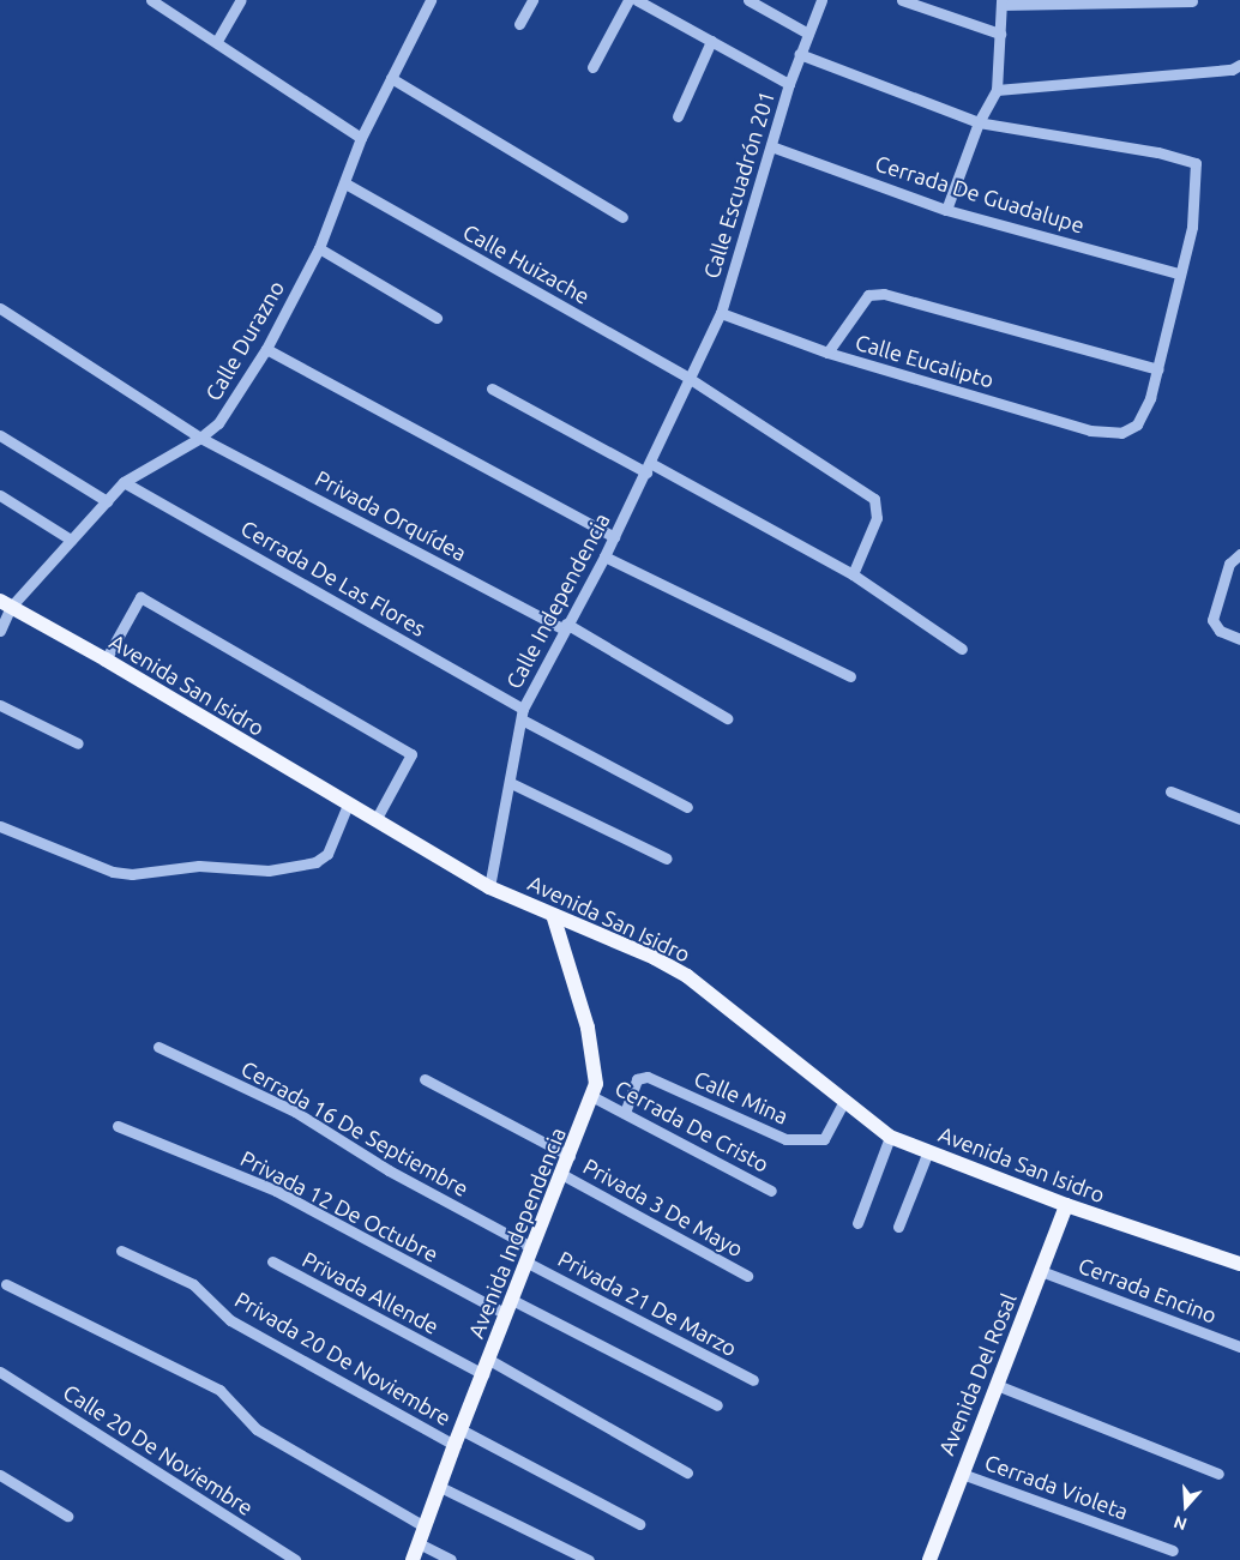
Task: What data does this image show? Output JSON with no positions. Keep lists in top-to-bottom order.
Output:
{
  "streets": {
    "main road": ["Avenida San Isidro", "Avenida Independencia", "Avenida Del Rosal"],
    "street": [
      "Calle Escuadrón 201",
      "Cerrada De Guadalupe",
      "Calle Huizache",
      "Calle Durazno",
      "Calle Eucalipto",
      "Privada Orquídea",
      "Cerrada De Las Flores",
      "Calle Independencia",
      "Calle Mina",
      "Cerrada De Cristo",
      "Cerrada 16 De Septiembre",
      "Privada 12 De Octubre",
      "Privada 3 De Mayo",
      "Cerrada Encino",
      "Privada Allende",
      "Privada 21 De Marzo",
      "Privada 20 De Noviembre",
      "Calle 20 De Noviembre",
      "Cerrada Violeta"
    ]
  },
  "crossings": [
    ["Calle Escuadrón 201", "Cerrada De Guadalupe"],
    ["Calle Escuadrón 201", "Calle Huizache"],
    ["Calle Escuadrón 201", "Calle Eucalipto"],
    ["Calle Escuadrón 201", "Calle Independencia"],
    ["Calle Huizache", "Calle Durazno"],
    ["Calle Huizache", "Calle Independencia"],
    ["Calle Durazno", "Privada Orquídea"],
    ["Calle Durazno", "Cerrada De Las Flores"],
    ["Calle Durazno", "Avenida San Isidro"],
    ["Privada Orquídea", "Calle Independencia"],
    ["Cerrada De Las Flores", "Calle Independencia"],
    ["Calle Independencia", "Avenida San Isidro"],
    ["Avenida San Isidro", "Calle Mina"],
    ["Avenida San Isidro", "Avenida Independencia"],
    ["Avenida San Isidro", "Avenida Del Rosal"],
    ["Calle Mina", "Cerrada De Cristo"],
    ["Cerrada De Cristo", "Avenida Independencia"],
    ["Cerrada 16 De Septiembre", "Avenida Independencia"],
    ["Cerrada 16 De Septiembre", "Privada 21 De Marzo"],
    ["Privada 12 De Octubre", "Avenida Independencia"],
    ["Privada 3 De Mayo", "Avenida Independencia"],
    ["Avenida Independencia", "Privada Allende"],
    ["Avenida Independencia", "Privada 21 De Marzo"],
    ["Avenida Independencia", "Privada 20 De Noviembre"],
    ["Cerrada Encino", "Avenida Del Rosal"],
    ["Avenida Del Rosal", "Cerrada Violeta"]
  ],
  "north": "bottom"
}
